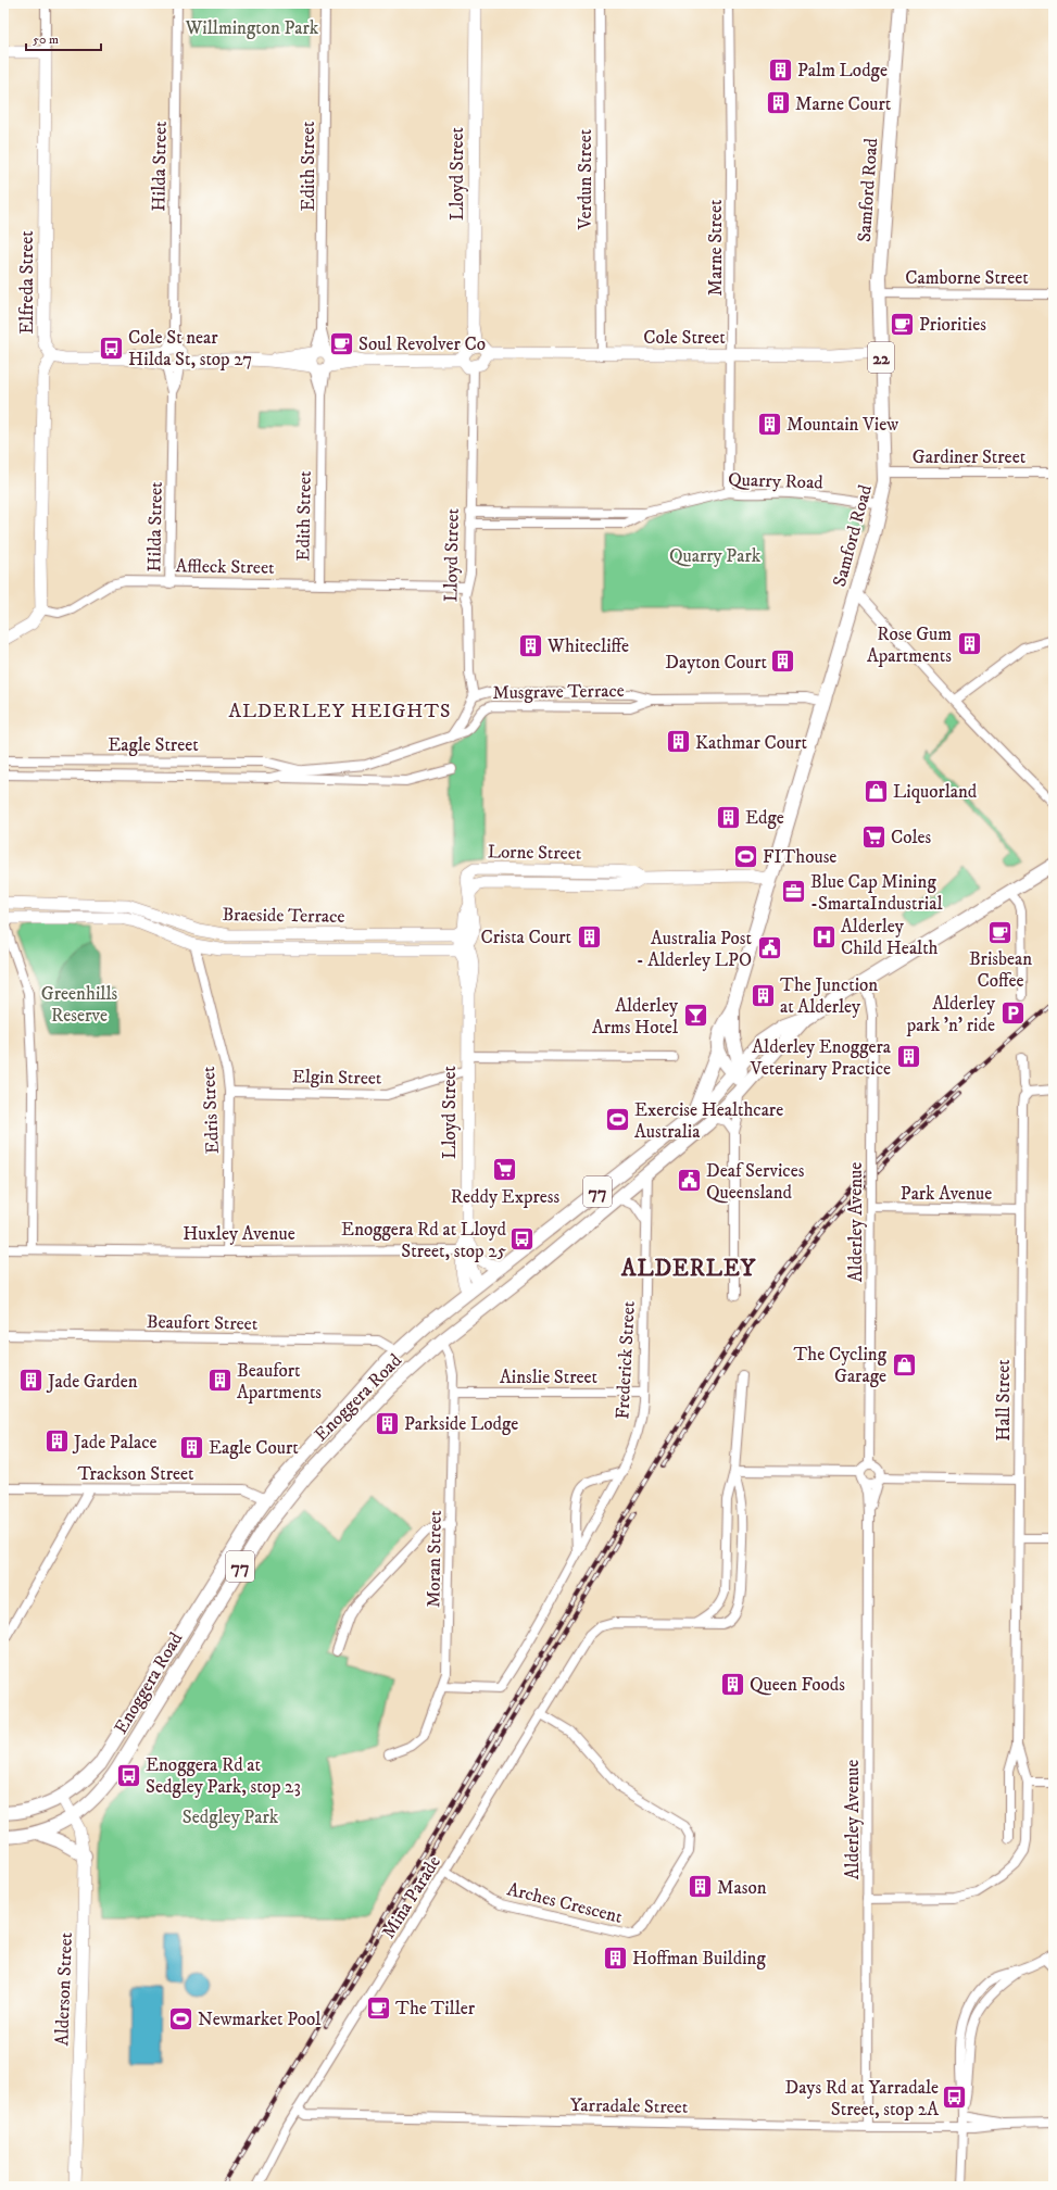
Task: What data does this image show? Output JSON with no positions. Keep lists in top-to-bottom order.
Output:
{
  "streets": {
    "main road": [
      "Samford Road",
      "22",
      "77",
      "Enoggera Road"
    ],
    "street": [
      "Hilda Street",
      "Edith Street",
      "Lloyd Street",
      "Verdun Street",
      "Marne Street",
      "Camborne Street",
      "Elfreda Street",
      "Cole Street",
      "Gardiner Street",
      "Quarry Road",
      "Affleck Street",
      "Musgrave Terrace",
      "Eagle Street",
      "Lorne Street",
      "Braeside Terrace",
      "Elgin Street",
      "Edris Street",
      "Park Avenue",
      "Alderley Avenue",
      "Huxley Avenue",
      "Beaufort Street",
      "Frederick Street",
      "Ainslie Street",
      "Hall Street",
      "Trackson Street",
      "Moran Street",
      "Mina Parade",
      "Arches Crescent",
      "Alderson Street",
      "Yarradale Street"
    ]
  },
  "crossings": [
    ["Hilda Street", "Affleck Street"],
    ["Edith Street", "Affleck Street"],
    ["Lloyd Street", "Cole Street"],
    ["Lloyd Street", "Quarry Road"],
    ["Lloyd Street", "Affleck Street"],
    ["Lloyd Street", "Musgrave Terrace"],
    ["Lloyd Street", "Braeside Terrace"],
    ["Lloyd Street", "Elgin Street"],
    ["Lloyd Street", "Huxley Avenue"],
    ["Lloyd Street", "Enoggera Road"],
    ["Verdun Street", "Cole Street"],
    ["Samford Road", "Camborne Street"],
    ["Samford Road", "Cole Street"],
    ["Samford Road", "Gardiner Street"],
    ["Samford Road", "Quarry Road"],
    ["Samford Road", "Musgrave Terrace"],
    ["Samford Road", "Lorne Street"],
    ["Samford Road", "Enoggera Road"],
    ["Marne Street", "Cole Street"],
    ["Marne Street", "Quarry Road"],
    ["Elfreda Street", "Affleck Street"],
    ["Musgrave Terrace", "Eagle Street"],
    ["Lorne Street", "Braeside Terrace"],
    ["Braeside Terrace", "Edris Street"],
    ["Elgin Street", "Edris Street"],
    ["Edris Street", "Huxley Avenue"],
    ["Park Avenue", "Alderley Avenue"],
    ["Park Avenue", "Hall Street"],
    ["Alderley Avenue", "Hall Street"],
    ["Alderley Avenue", "Yarradale Street"],
    ["Beaufort Street", "Enoggera Road"],
    ["Frederick Street", "Ainslie Street"],
    ["Frederick Street", "Enoggera Road"],
    ["Frederick Street", "Moran Street"],
    ["Ainslie Street", "Moran Street"],
    ["Enoggera Road", "Trackson Street"],
    ["Enoggera Road", "Moran Street"],
    ["Enoggera Road", "Alderson Street"],
    ["Mina Parade", "Arches Crescent"],
    ["Mina Parade", "Yarradale Street"]
  ],
  "districts": ["ALDERLEY HEIGHTS", "ALDERLEY"],
  "parks": [
    "Willmington Park",
    "Quarry Park",
    "Greenhills Reserve",
    "Sedgley Park"
  ],
  "places": {
    "building": [
      "Palm Lodge",
      "Marne Court",
      "Mountain View",
      "Rose Gum Apartments",
      "Whitecliffe",
      "Dayton Court",
      "Kathmar Court",
      "Edge",
      "Crista Court",
      "The Junction at Alderley",
      "Alderley Enoggera Veterinary Practice",
      "Jade Garden",
      "Beaufort Apartments",
      "Parkside Lodge",
      "Jade Palace",
      "Eagle Court",
      "Queen Foods",
      "Mason",
      "Hoffman Building"
    ],
    "cafe": [
      "Priorities",
      "Soul Revolver Co",
      "Brisbean Coffee",
      "The Tiller"
    ],
    "bus stop": [
      "Cole St near Hilda St, stop 27",
      "Enoggera Rd at Lloyd Street, stop 25",
      "Enoggera Rd at Sedgley Park, stop 23",
      "Days Rd at Yarradale Street, stop 2A"
    ],
    "shop": ["Liquorland", "The Cycling Garage"],
    "supermarket": ["Coles", "Reddy Express"],
    "sports": ["FIThouse", "Exercise Healthcare Australia", "Newmarket Pool"],
    "office": ["Blue Cap Mining -SmartaIndustrial"],
    "hospital": ["Alderley Child Health"],
    "public building": ["Australia Post - Alderley LPO", "Deaf Services Queensland"],
    "parking": ["Alderley park 'n' ride"],
    "bar": ["Alderley Arms Hotel"]
  },
  "scale_bar": "50 m"
}
